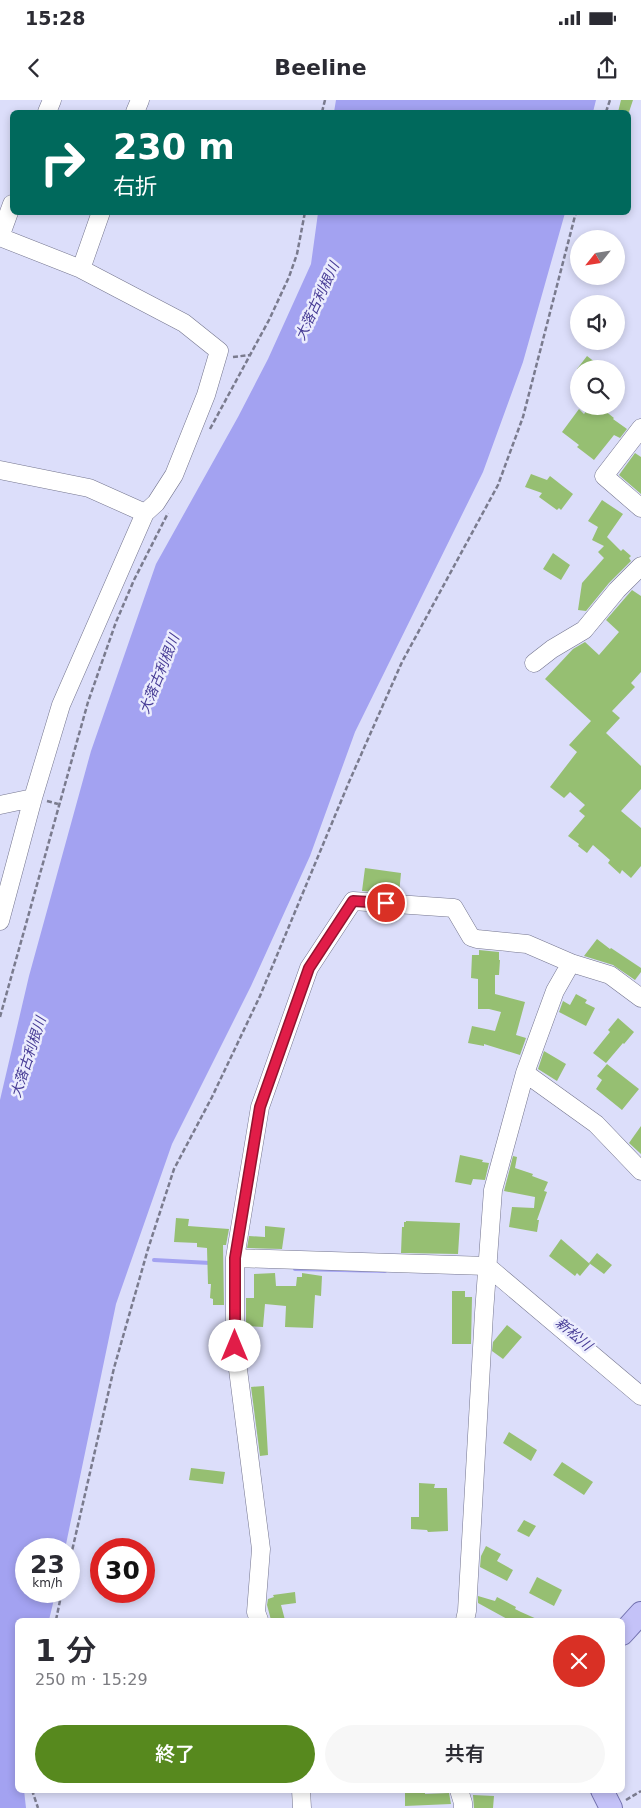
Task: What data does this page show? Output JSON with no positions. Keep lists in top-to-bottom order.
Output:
{
  "water": ["大落古利根川", "新松川"],
  "north": "bottom left",
  "page": {
    "status": "15:28",
    "header": "Beeline",
    "turn": ["230 m", "右折"],
    "speed": "23 km/h",
    "limit": "30",
    "heading": ["1 分", "250 m · 15:29"],
    "buttons": ["終了", "共有"]
  }
}
